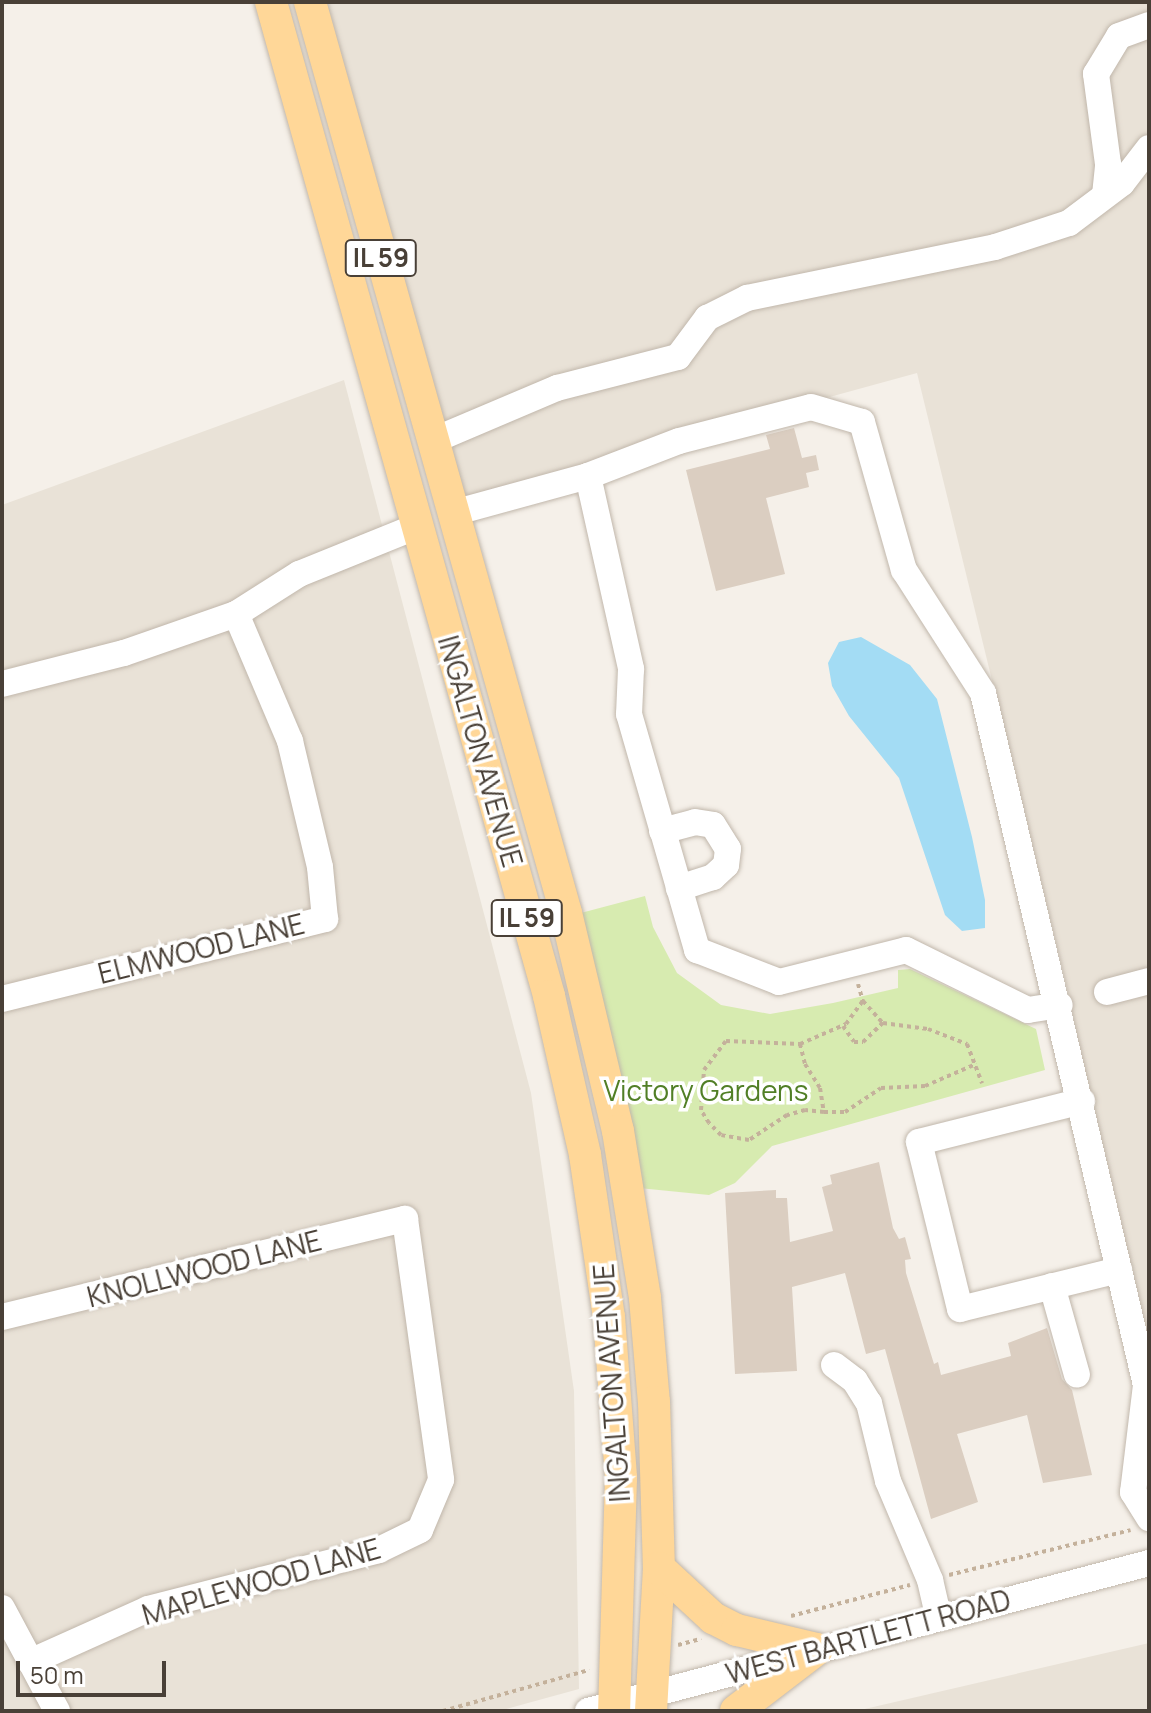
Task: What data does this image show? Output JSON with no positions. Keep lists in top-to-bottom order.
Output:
{
  "streets": {
    "main road": ["IL 59", "INGALTON AVENUE"],
    "street": [
      "ELMWOOD LANE",
      "KNOLLWOOD LANE",
      "MAPLEWOOD LANE",
      "WEST BARTLETT ROAD"
    ]
  },
  "crossings": [
    ["INGALTON AVENUE", "WEST BARTLETT ROAD"],
    ["KNOLLWOOD LANE", "MAPLEWOOD LANE"]
  ],
  "parks": ["Victory Gardens"],
  "scale_bar": "50 m"
}
